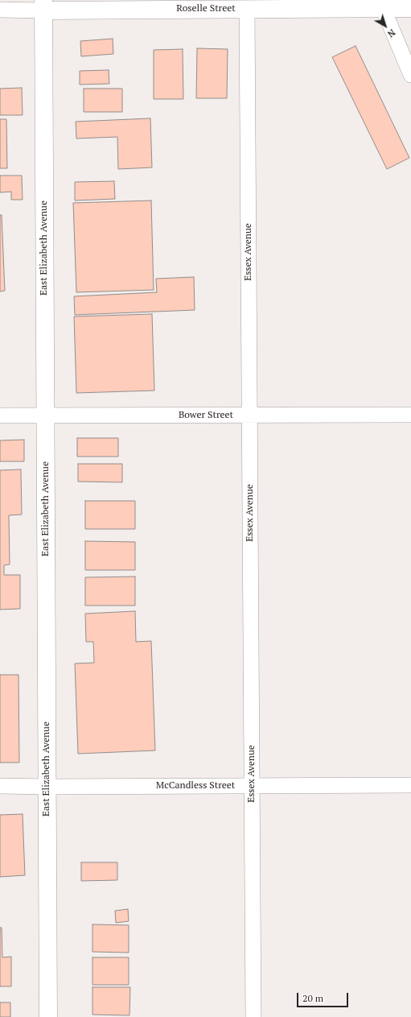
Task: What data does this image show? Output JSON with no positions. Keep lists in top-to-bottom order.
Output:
{
  "streets": {
    "street": [
      "Roselle Street",
      "East Elizabeth Avenue",
      "Essex Avenue",
      "Bower Street",
      "McCandless Street"
    ]
  },
  "crossings": [
    ["Roselle Street", "East Elizabeth Avenue"],
    ["Roselle Street", "Essex Avenue"],
    ["East Elizabeth Avenue", "Bower Street"],
    ["East Elizabeth Avenue", "McCandless Street"],
    ["Essex Avenue", "Bower Street"],
    ["Essex Avenue", "McCandless Street"]
  ],
  "scale_bar": "20 m",
  "north": "bottom right"
}
